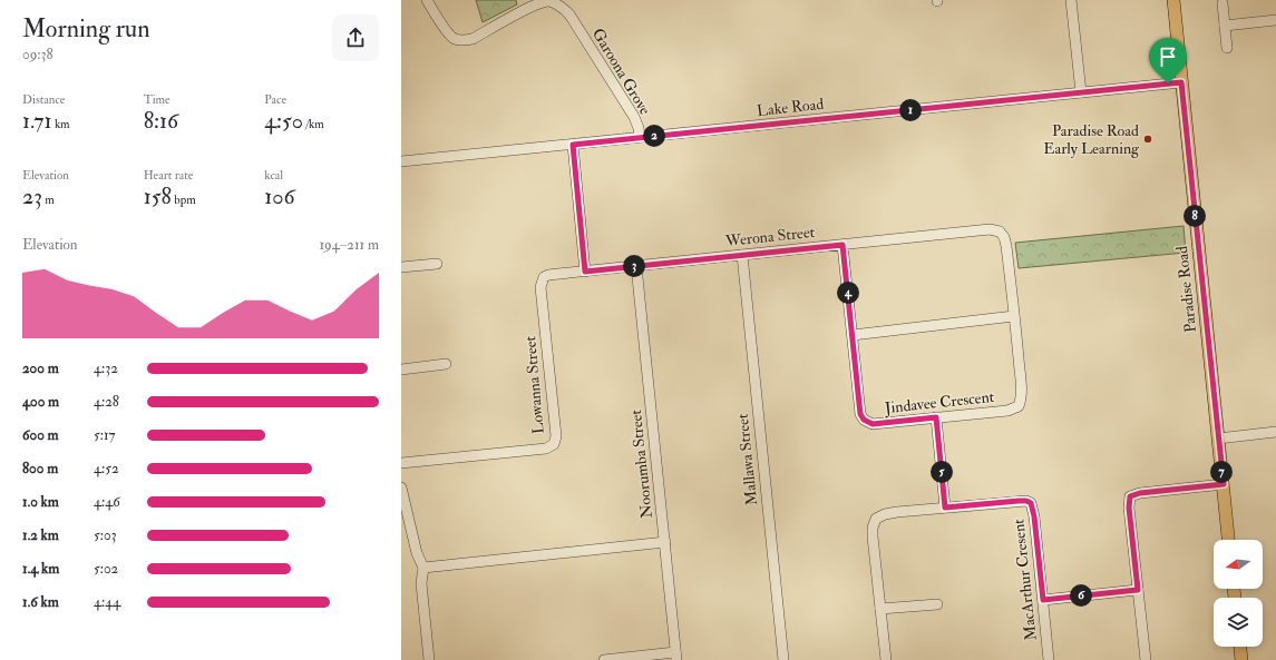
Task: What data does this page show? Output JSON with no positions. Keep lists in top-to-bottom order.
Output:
{
  "streets": {
    "main road": ["Paradise Road"],
    "street": [
      "Garoona Grove",
      "Lake Road",
      "Werona Street",
      "Lowanna Street",
      "Jindavee Crescent",
      "Mallawa Street",
      "Noorumba Street",
      "MacArthur Cresent"
    ]
  },
  "crossings": [
    ["Garoona Grove", "Lake Road"],
    ["Lake Road", "Paradise Road"],
    ["Werona Street", "Lowanna Street"],
    ["Werona Street", "Jindavee Crescent"],
    ["Werona Street", "Mallawa Street"],
    ["Werona Street", "Noorumba Street"]
  ],
  "places": ["Paradise Road Early Learning"],
  "north": "left",
  "page": {
    "heading": ["Morning run", "09:38"],
    "stats": [
      ["Distance", "1.71 km"],
      ["Time", "8:16"],
      ["Pace", "4:50 /km"],
      ["Elevation", "23 m"],
      ["Heart rate", "158 bpm"],
      ["kcal", "106"]
    ],
    "pins": [
      "1",
      "2",
      "8",
      "3",
      "4",
      "5",
      "7",
      "6"
    ],
    "chart": ["Elevation", "194–211 m"],
    "list": [
      {
        "name": "200 m",
        "note": "4:32"
      },
      {
        "name": "400 m",
        "note": "4:28"
      },
      {
        "name": "600 m",
        "note": "5:17"
      },
      {
        "name": "800 m",
        "note": "4:52"
      },
      {
        "name": "1.0 km",
        "note": "4:46"
      },
      {
        "name": "1.2 km",
        "note": "5:03"
      },
      {
        "name": "1.4 km",
        "note": "5:02"
      },
      {
        "name": "1.6 km",
        "note": "4:44"
      }
    ]
  }
}
